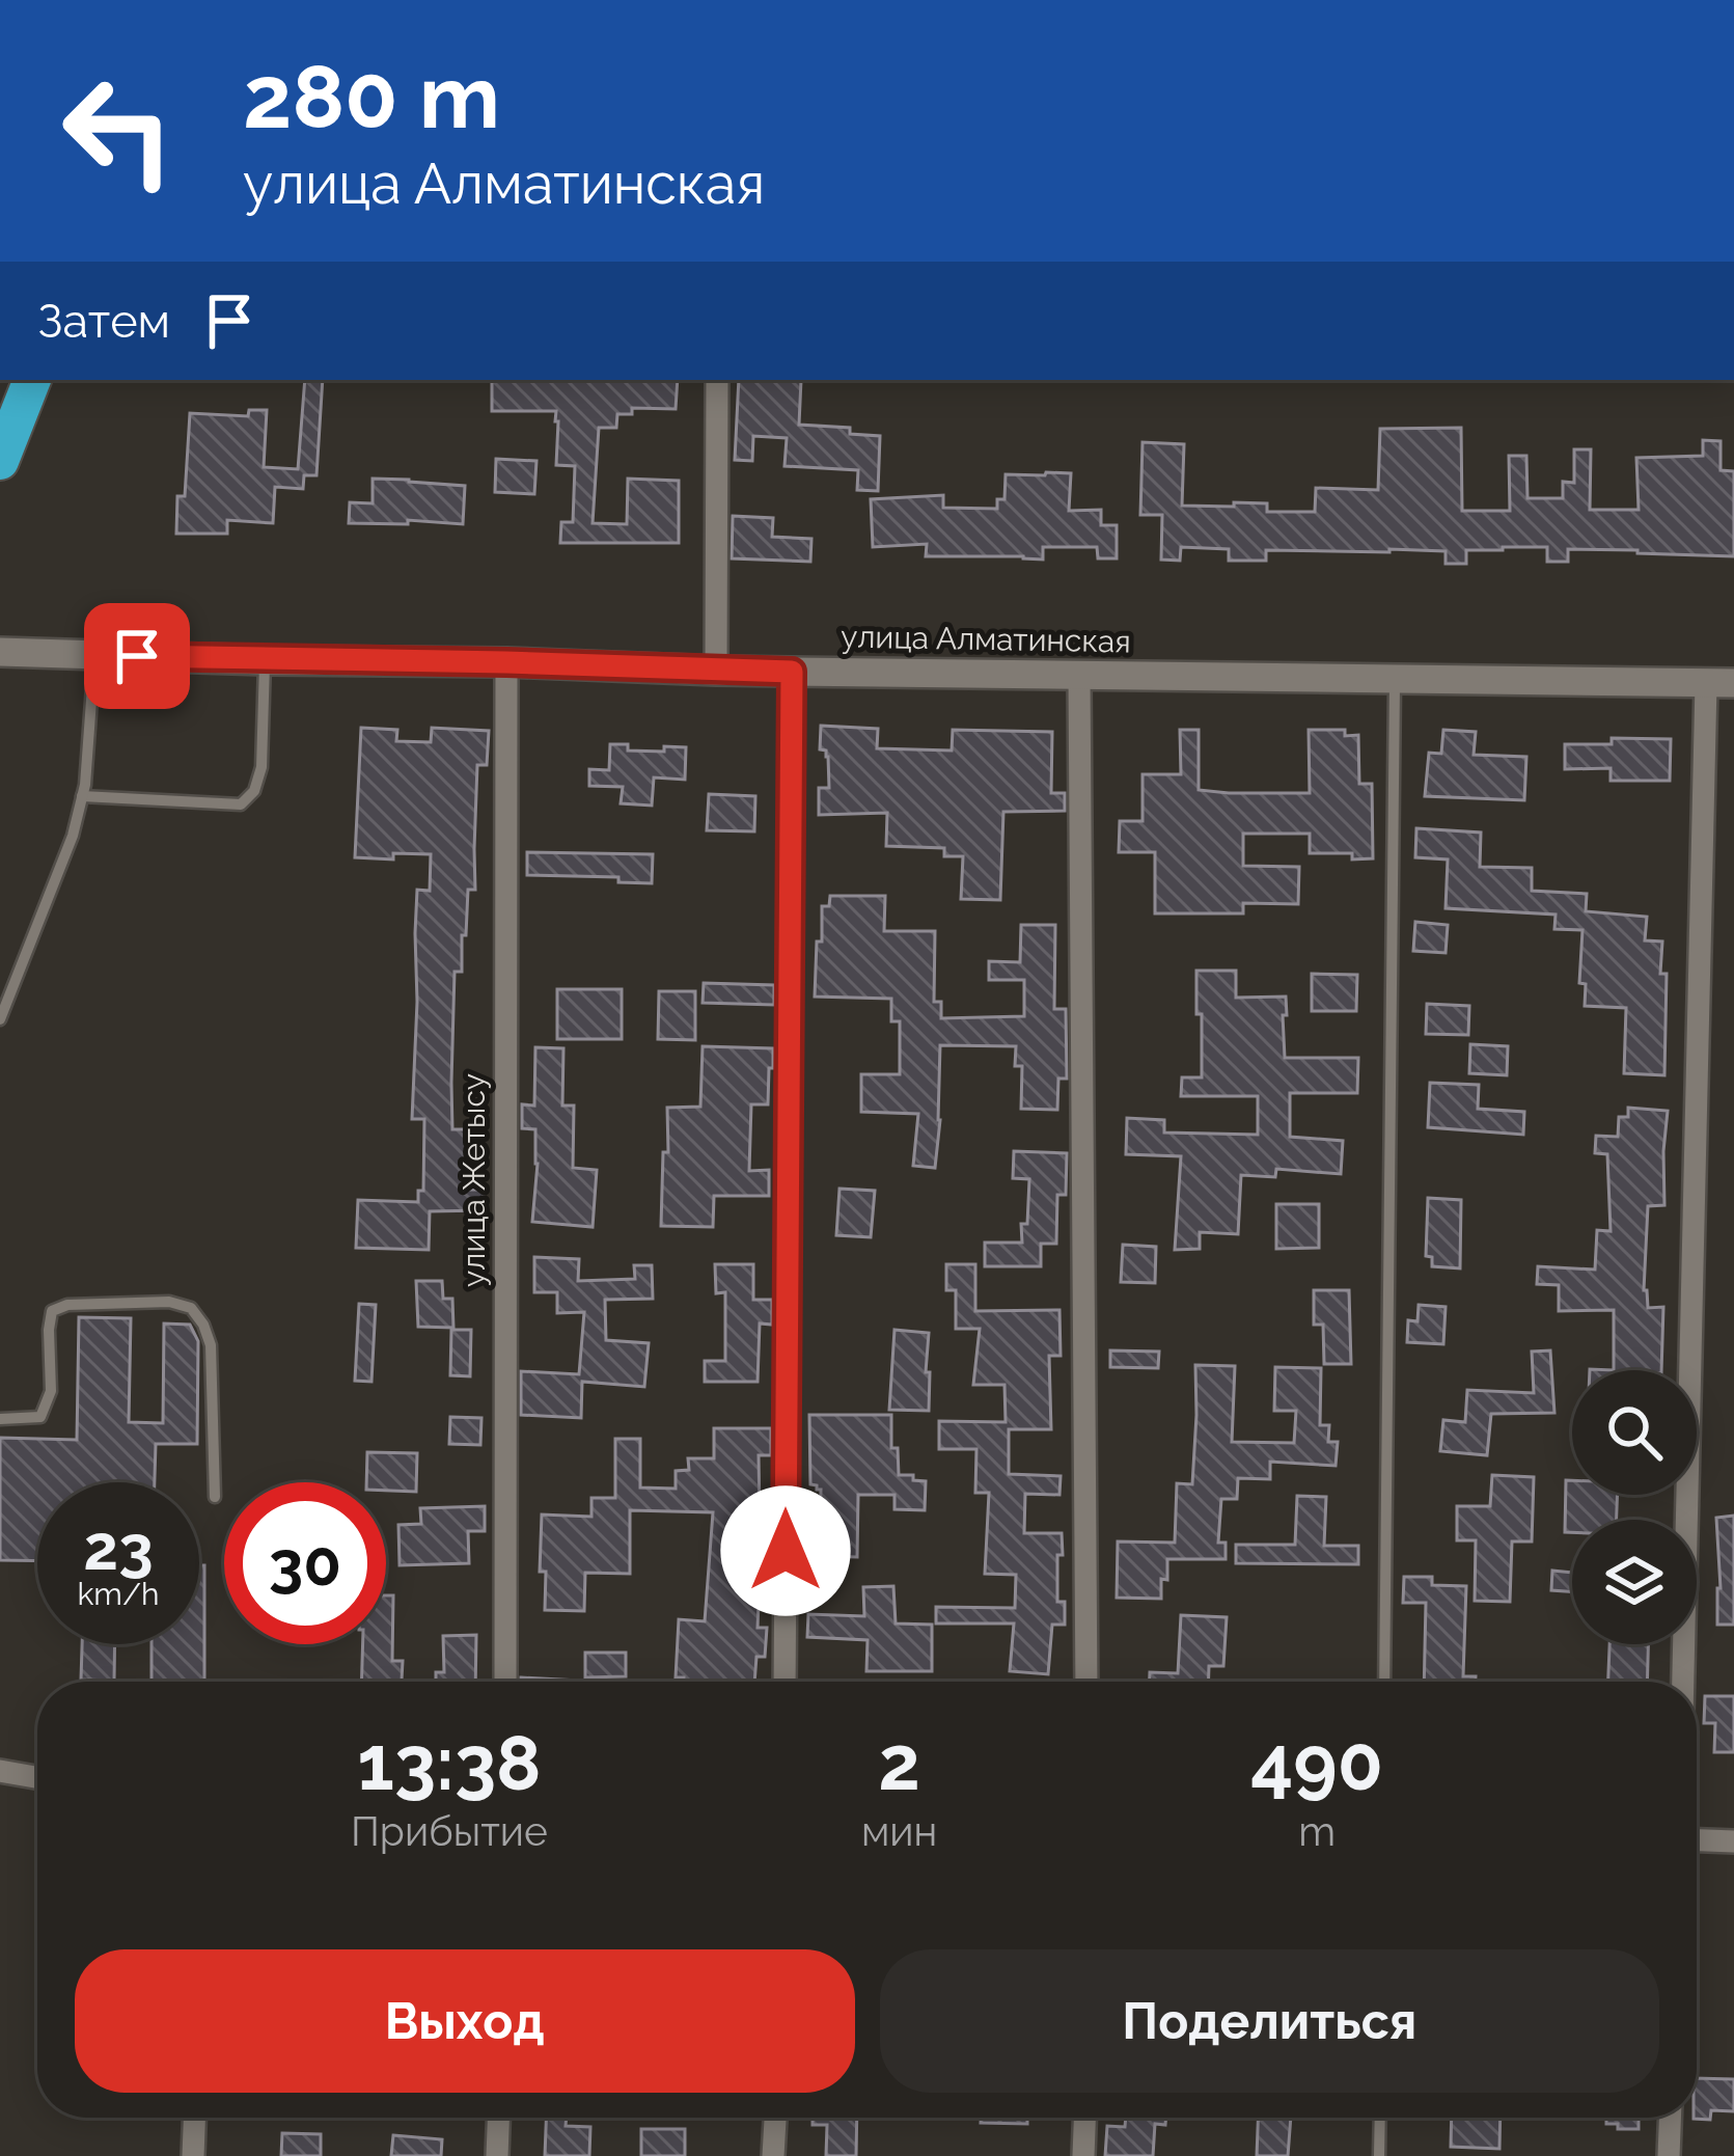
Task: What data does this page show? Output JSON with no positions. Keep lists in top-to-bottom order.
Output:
{
  "streets": {
    "street": ["улица Алматинская", "улица Жетысу"]
  },
  "crossings": [
    ["улица Алматинская", "улица Жетысу"]
  ],
  "page": {
    "turn": ["280 m", "улица Алматинская"],
    "then": "Затем",
    "speed": "23 km/h",
    "limit": "30",
    "eta": [
      "13:38",
      "Прибытие",
      "2",
      "мин",
      "490",
      "m"
    ],
    "buttons": ["Выход", "Поделиться"]
  }
}
